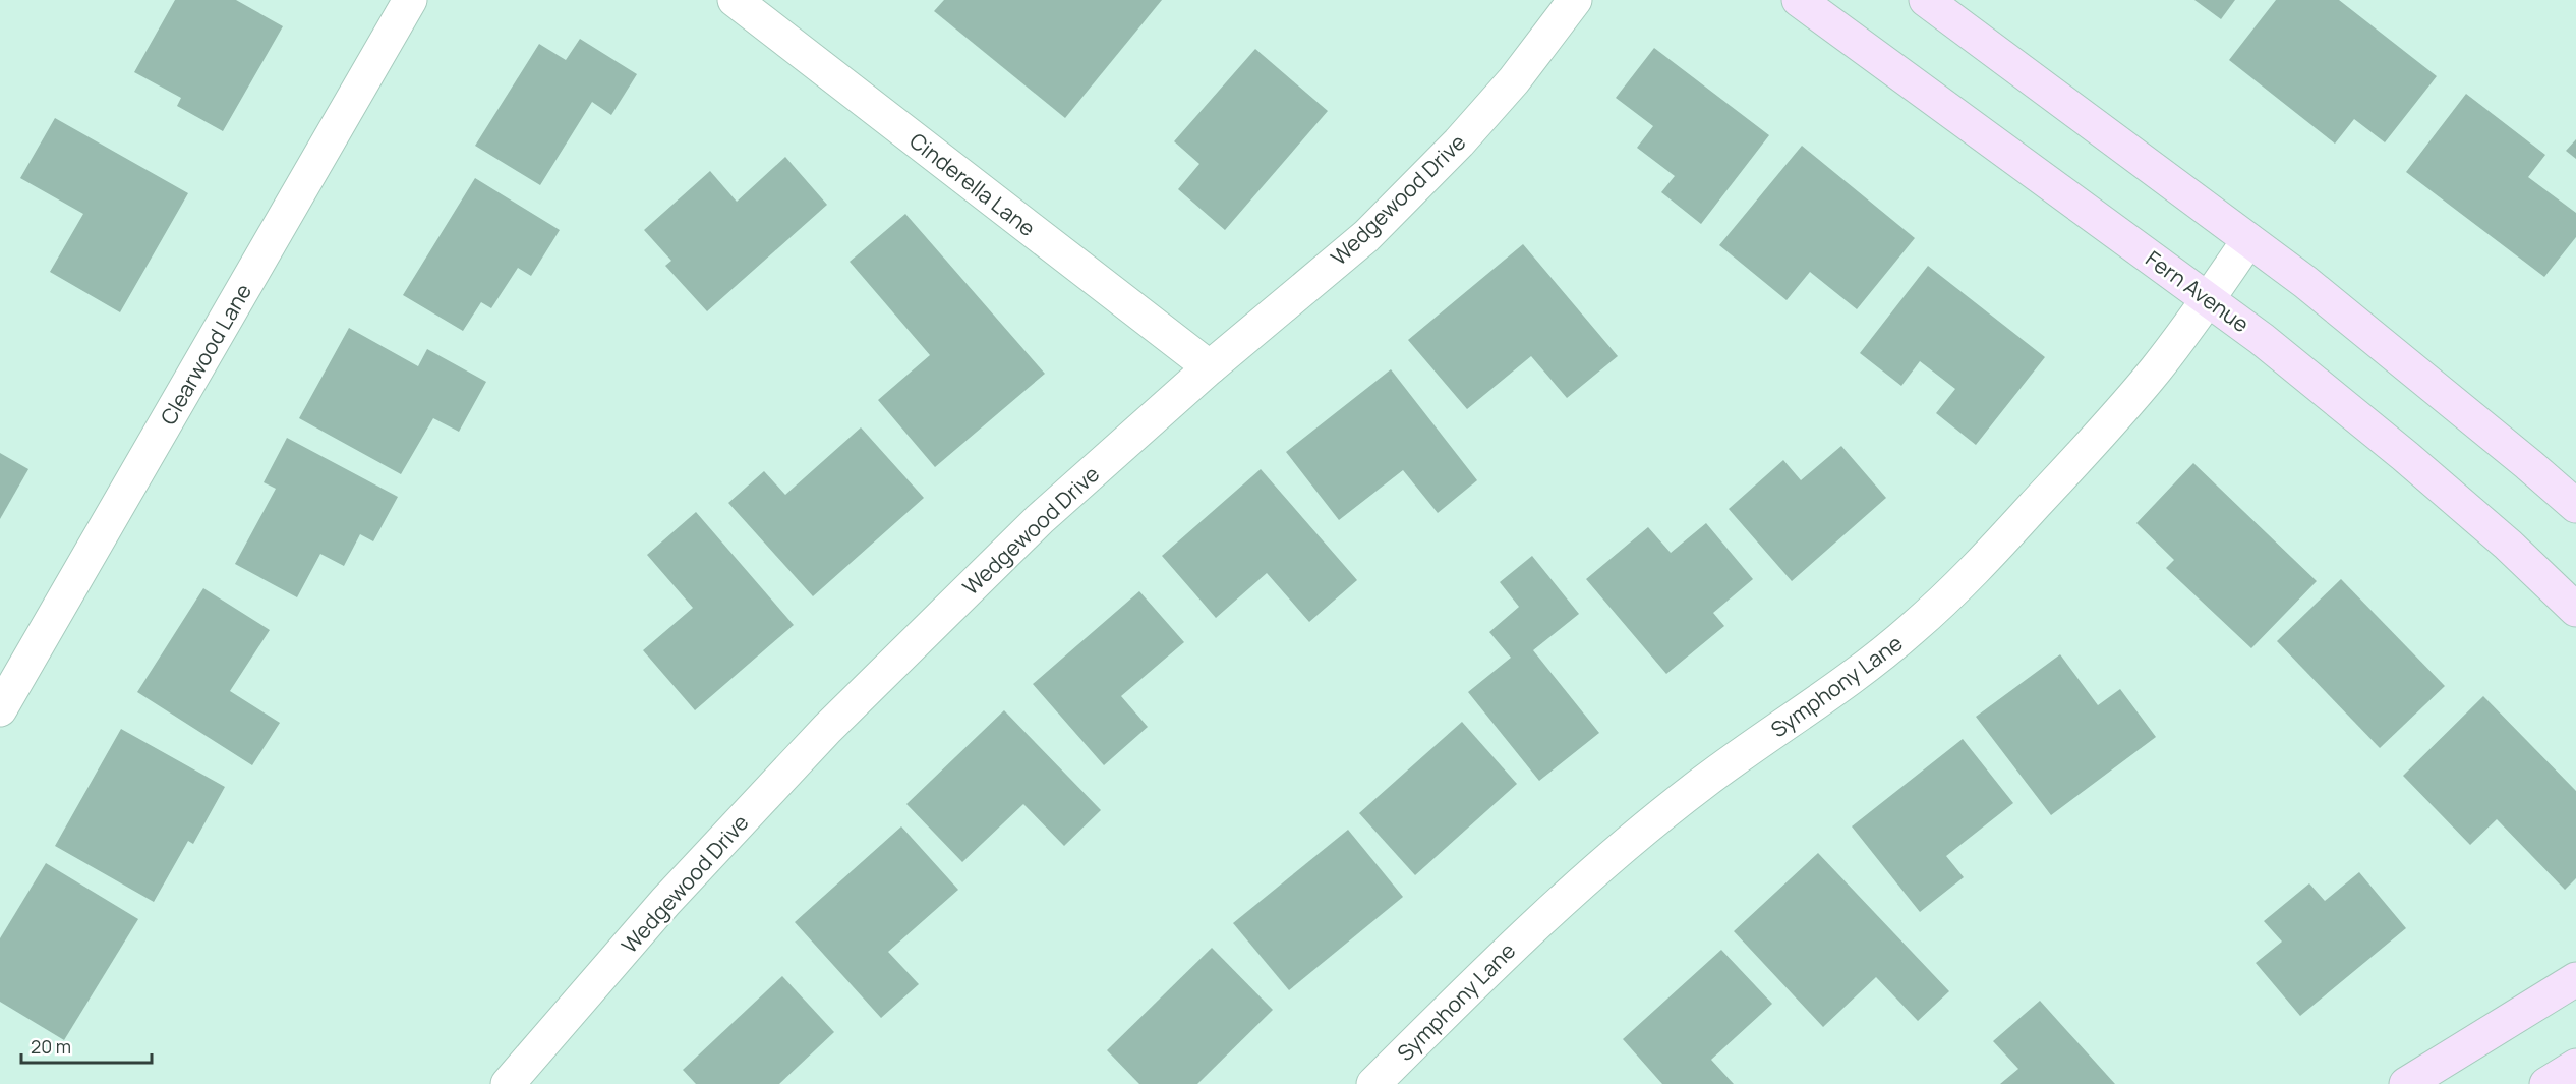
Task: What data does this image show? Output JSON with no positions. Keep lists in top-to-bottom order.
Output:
{
  "streets": {
    "street": [
      "Cinderella Lane",
      "Wedgewood Drive",
      "Fern Avenue",
      "Clearwood Lane",
      "Symphony Lane"
    ]
  },
  "crossings": [
    ["Cinderella Lane", "Wedgewood Drive"],
    ["Fern Avenue", "Symphony Lane"]
  ],
  "scale_bar": "20 m"
}
